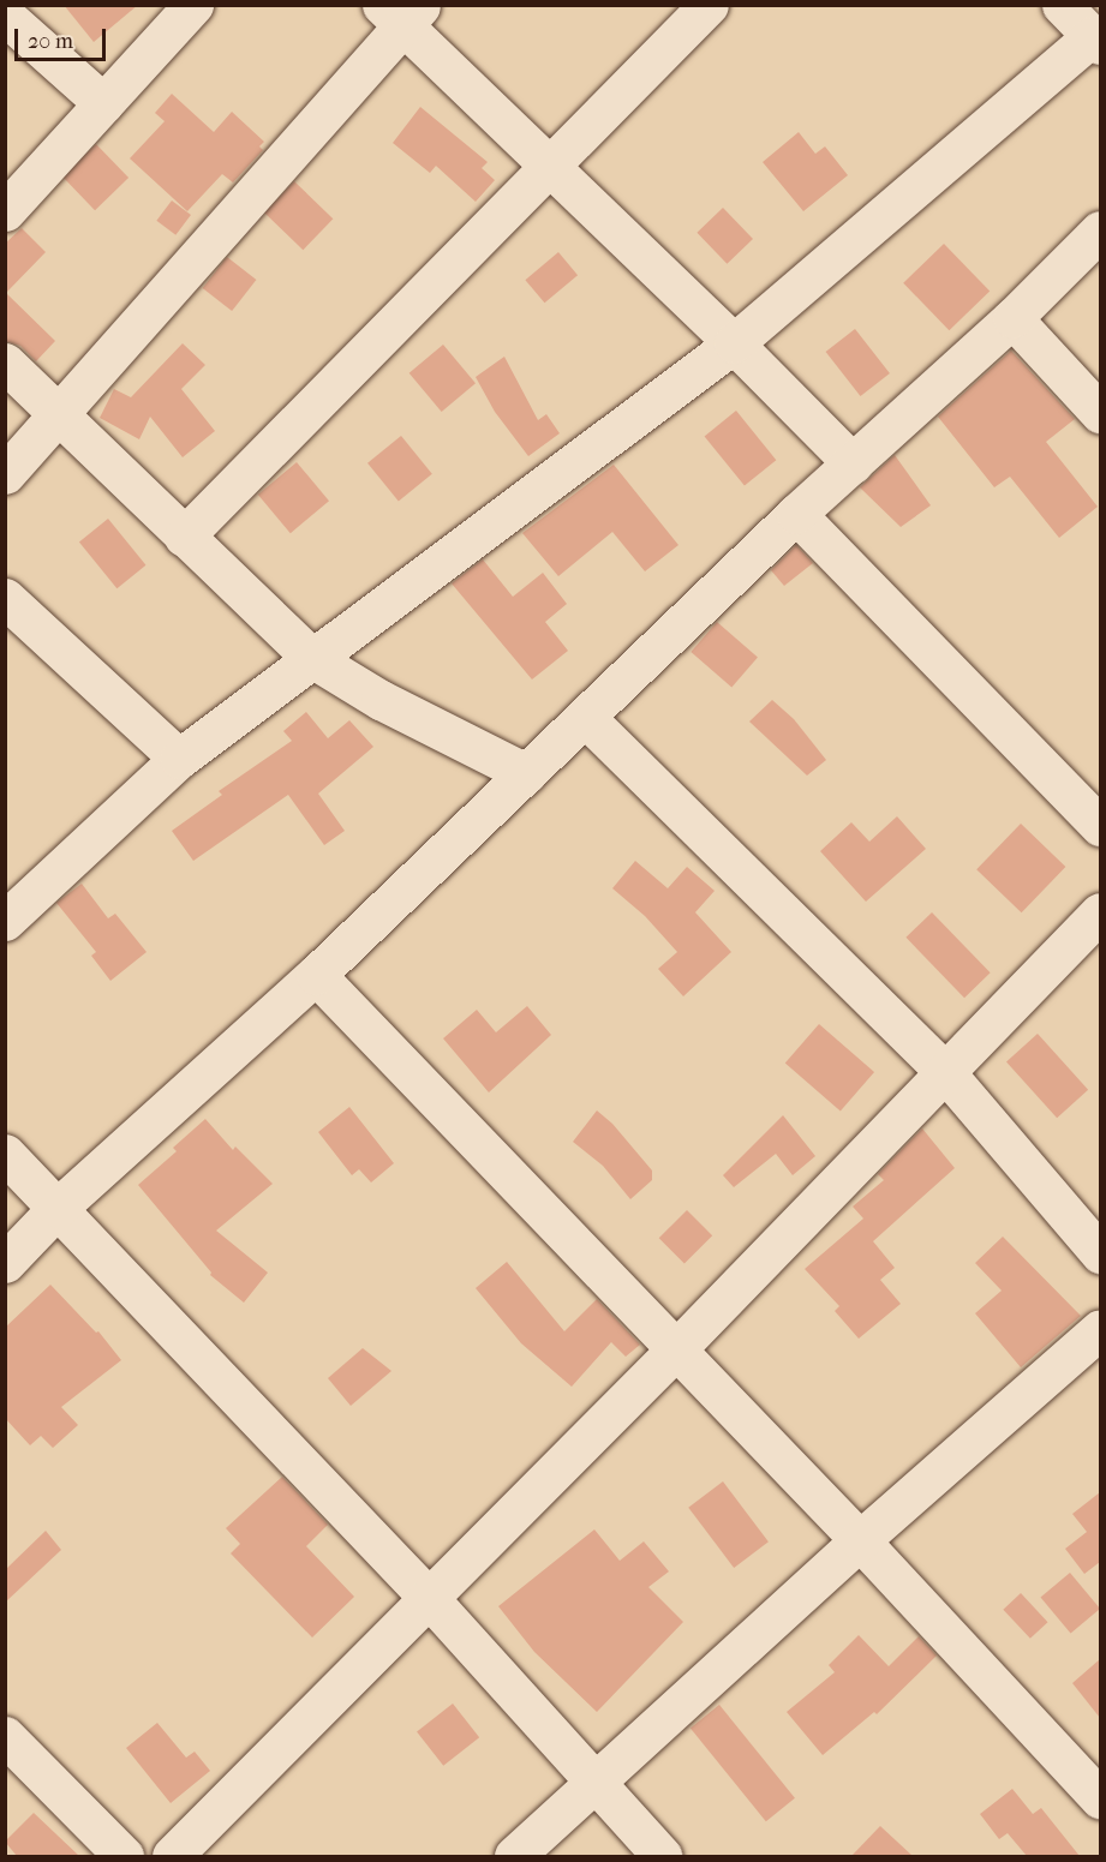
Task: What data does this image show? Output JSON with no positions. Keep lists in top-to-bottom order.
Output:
{
  "scale_bar": "20 m"
}
